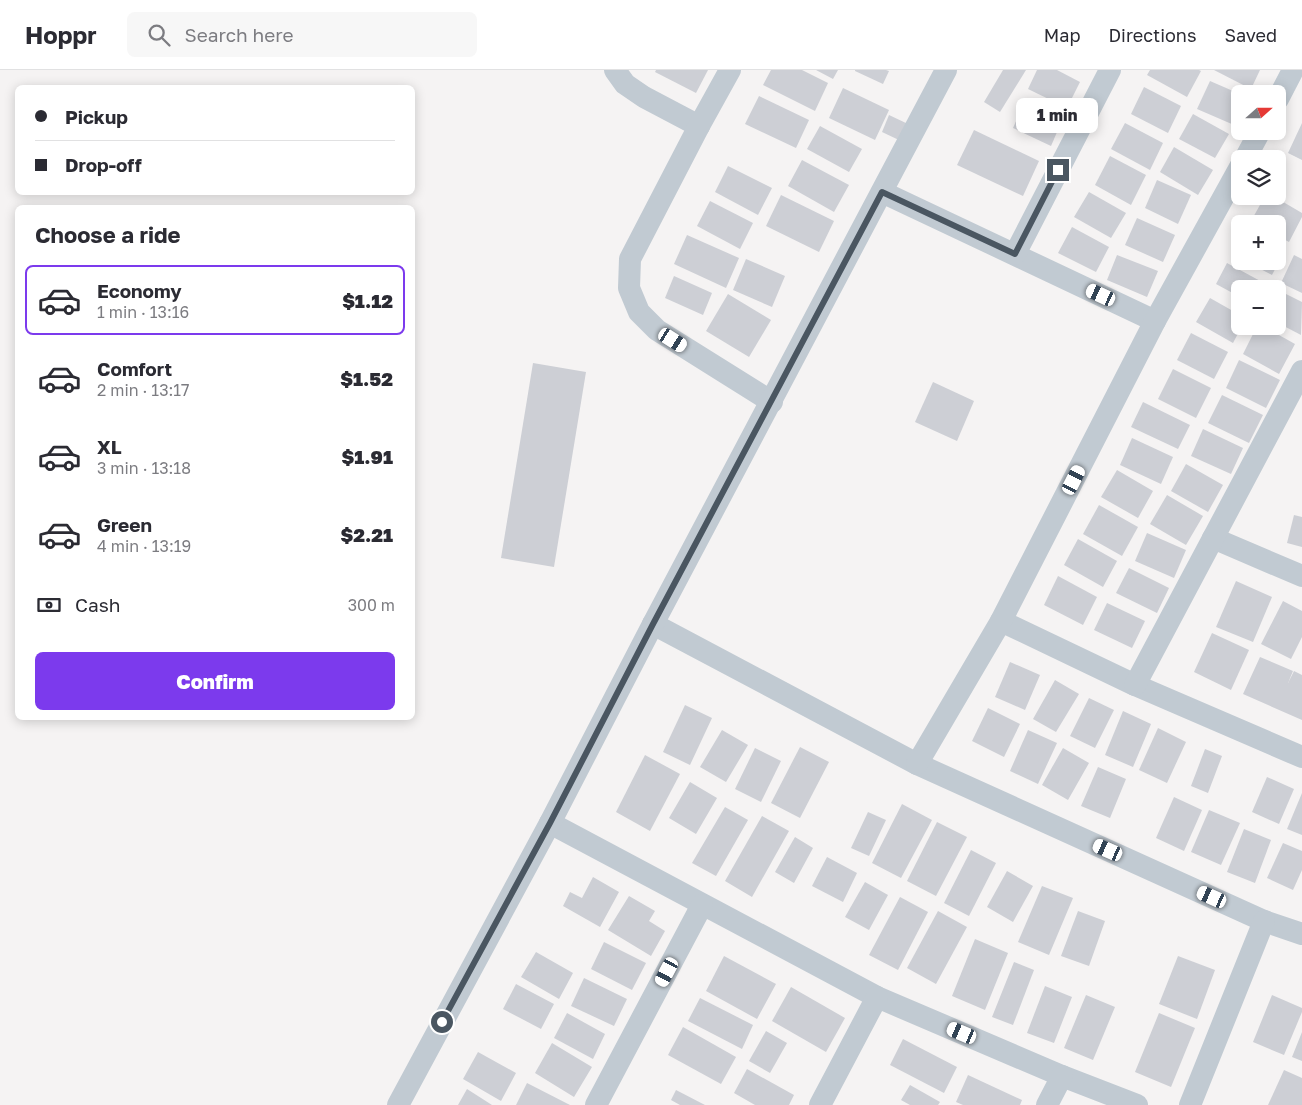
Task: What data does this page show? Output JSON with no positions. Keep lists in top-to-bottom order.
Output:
{
  "north": "right",
  "page": {
    "header": "Hoppr",
    "search": "Search here",
    "nav": ["Map", "Directions", "Saved"],
    "map_buttons": ["+", "−"],
    "banner": ["Pickup", "Drop-off"],
    "bubble": "1 min",
    "heading": "Choose a ride",
    "list": [
      {
        "name": "Economy",
        "note": "1 min · 13:16",
        "value": "$1.12"
      },
      {
        "name": "Comfort",
        "note": "2 min · 13:17",
        "value": "$1.52"
      },
      {
        "name": "XL",
        "note": "3 min · 13:18",
        "value": "$1.91"
      },
      {
        "name": "Green",
        "note": "4 min · 13:19",
        "value": "$2.21"
      }
    ],
    "pay": ["Cash", "300 m"],
    "buttons": "Confirm"
  }
}
